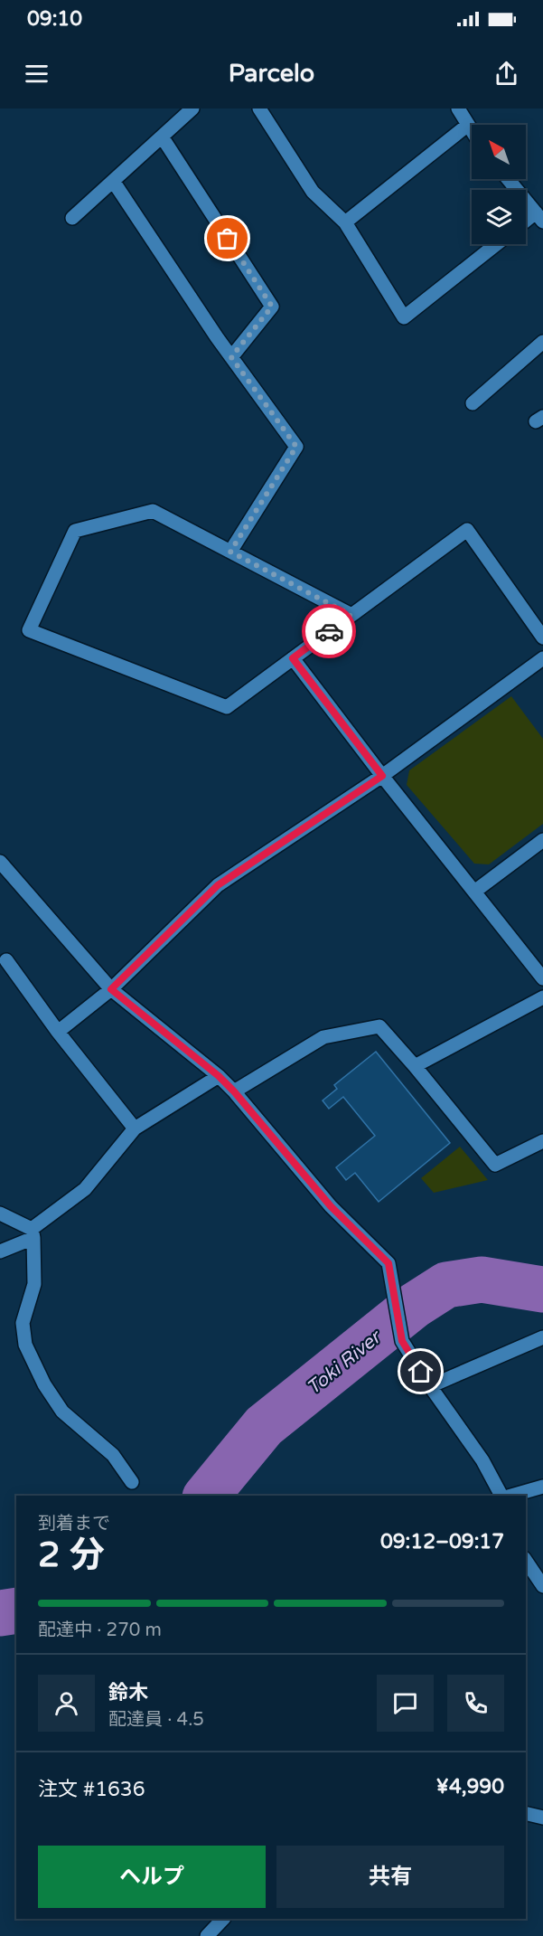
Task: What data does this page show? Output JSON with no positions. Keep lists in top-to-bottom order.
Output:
{
  "water": ["Toki River"],
  "north": "top left",
  "page": {
    "status": "09:10",
    "header": "Parcelo",
    "heading": ["2 分", "到着まで", "09:12–09:17"],
    "panel": [
      "鈴木",
      "配達員 · 4.5",
      "注文 #1636",
      "¥4,990"
    ],
    "bar": "配達中 · 270 m",
    "buttons": ["ヘルプ", "共有"]
  }
}
